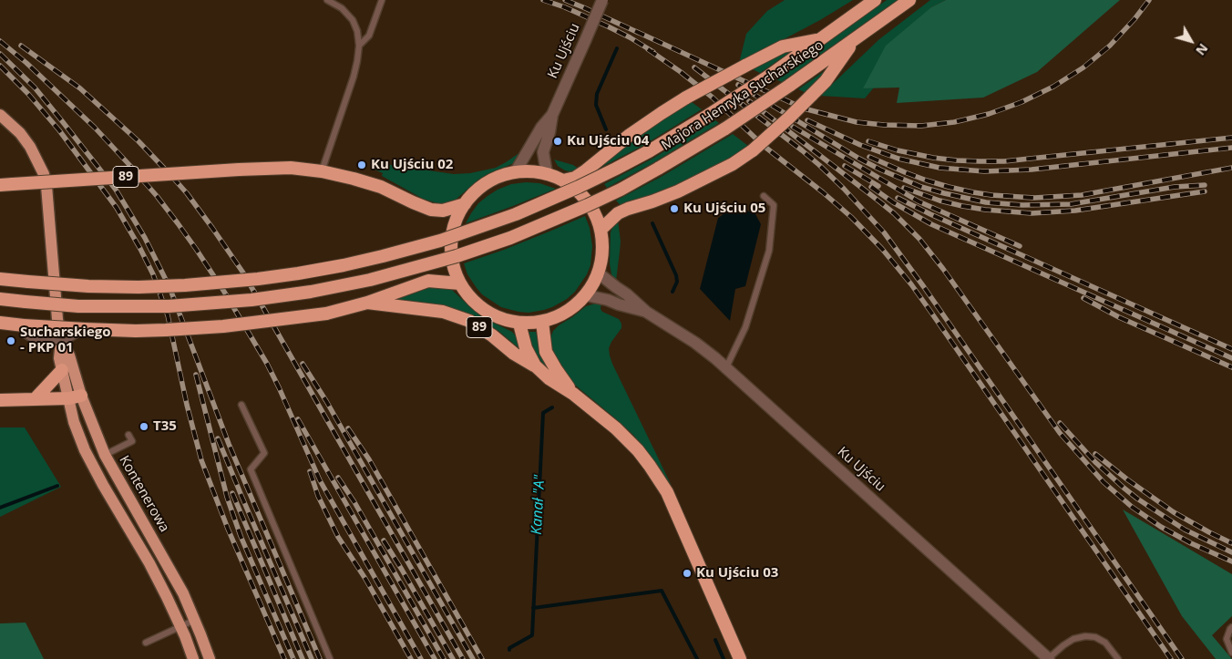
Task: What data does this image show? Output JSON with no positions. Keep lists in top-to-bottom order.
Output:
{
  "streets": {
    "highway": ["Majora Henryka Sucharskiego", "89"],
    "main road": ["Kontenerowa"],
    "street": ["Ku Ujściu"]
  },
  "crossings": [
    ["Ku Ujściu", "89"]
  ],
  "water": ["Kanał \"A\""],
  "places": [
    "Ku Ujściu 04",
    "Ku Ujściu 02",
    "Ku Ujściu 05",
    "Sucharskiego - PKP 01",
    "T35",
    "Ku Ujściu 03"
  ],
  "north": "bottom right"
}
